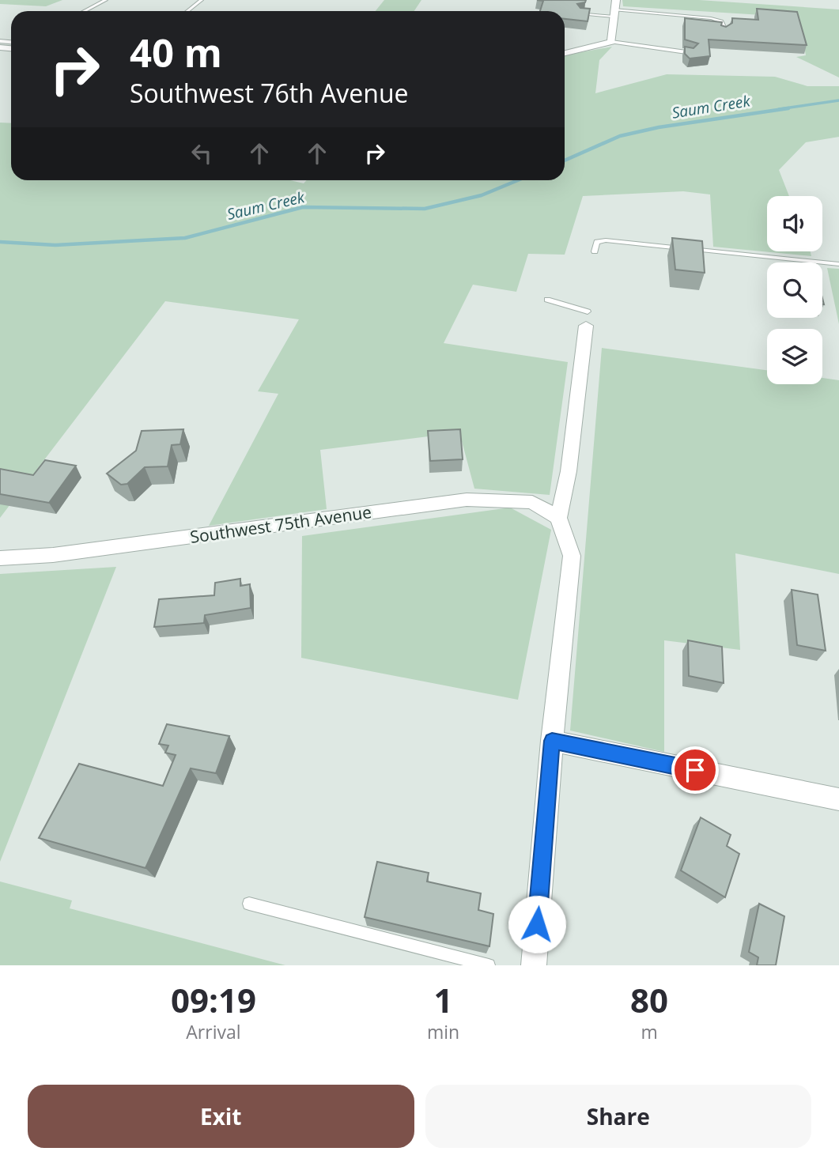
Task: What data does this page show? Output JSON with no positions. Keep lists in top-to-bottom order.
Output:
{
  "streets": {
    "street": ["Southwest 75th Avenue"]
  },
  "water": ["Saum Creek"],
  "page": {
    "turn": ["40 m", "Southwest 76th Avenue"],
    "eta": [
      "09:19",
      "Arrival",
      "1",
      "min",
      "80",
      "m"
    ],
    "buttons": ["Exit", "Share"]
  }
}
